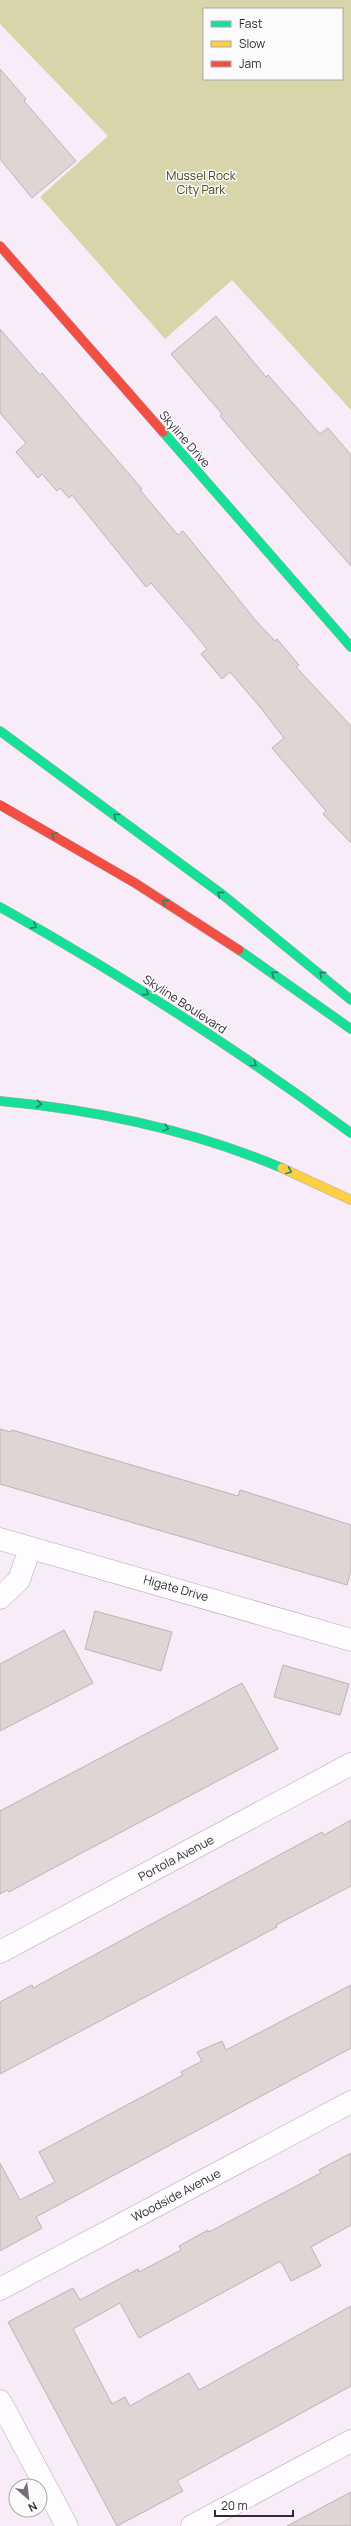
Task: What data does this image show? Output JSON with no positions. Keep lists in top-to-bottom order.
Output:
{
  "streets": {
    "main road": ["Skyline Drive", "Skyline Boulevard"],
    "street": ["Higate Drive", "Portola Avenue", "Woodside Avenue"]
  },
  "one_way": ["Skyline Boulevard"],
  "parks": ["Mussel Rock City Park"],
  "legend": ["Fast", "Slow", "Jam"],
  "scale_bar": "20 m",
  "north": "bottom right"
}
